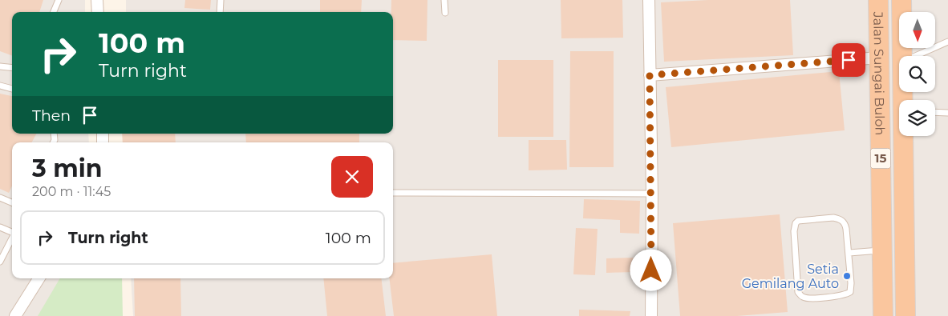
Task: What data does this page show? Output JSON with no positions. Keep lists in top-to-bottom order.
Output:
{
  "streets": {
    "highway": ["Jalan Sungai Buloh", "15"]
  },
  "places": ["Setia Gemilang Auto"],
  "north": "bottom",
  "page": {
    "turn": ["100 m", "Turn right"],
    "then": "Then",
    "heading": ["3 min", "200 m · 11:45"],
    "list": [
      {
        "name": "Turn right",
        "value": "100 m"
      }
    ]
  }
}
